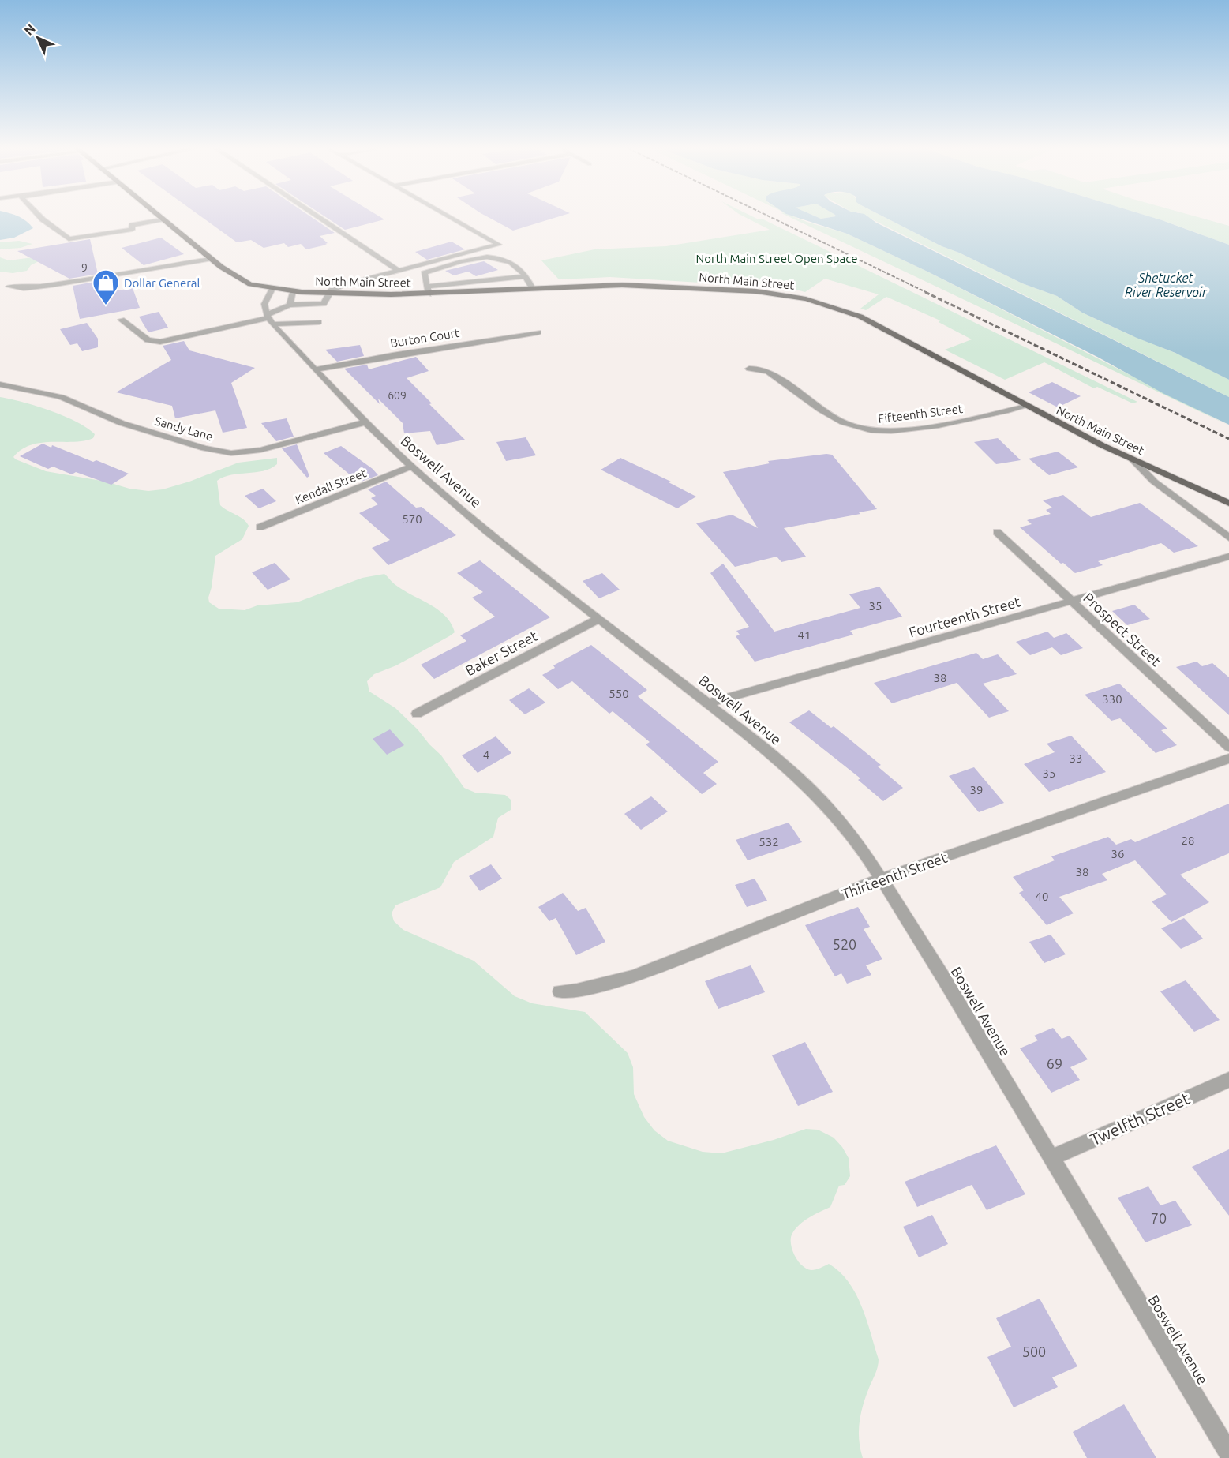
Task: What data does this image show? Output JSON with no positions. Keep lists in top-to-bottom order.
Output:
{
  "streets": {
    "main road": ["North Main Street"],
    "street": [
      "Burton Court",
      "Fifteenth Street",
      "Sandy Lane",
      "Boswell Avenue",
      "Kendall Street",
      "Fourteenth Street",
      "Prospect Street",
      "Baker Street",
      "Thirteenth Street",
      "Twelfth Street"
    ]
  },
  "crossings": [
    ["North Main Street", "Fifteenth Street"],
    ["Burton Court", "Boswell Avenue"],
    ["Sandy Lane", "Boswell Avenue"],
    ["Boswell Avenue", "Kendall Street"],
    ["Boswell Avenue", "Fourteenth Street"],
    ["Boswell Avenue", "Baker Street"],
    ["Boswell Avenue", "Thirteenth Street"],
    ["Boswell Avenue", "Twelfth Street"],
    ["Fourteenth Street", "Prospect Street"]
  ],
  "water": ["Shetucket River Reservoir"],
  "parks": ["North Main Street Open Space"],
  "places": {
    "shop": ["Dollar General"]
  },
  "house_numbers": [
    "9",
    "609",
    "570",
    "35",
    "41",
    "38",
    "550",
    "330",
    "4",
    "33",
    "35",
    "39",
    "28",
    "532",
    "36",
    "38",
    "40",
    "520",
    "69",
    "70",
    "500"
  ],
  "north": "top left"
}
